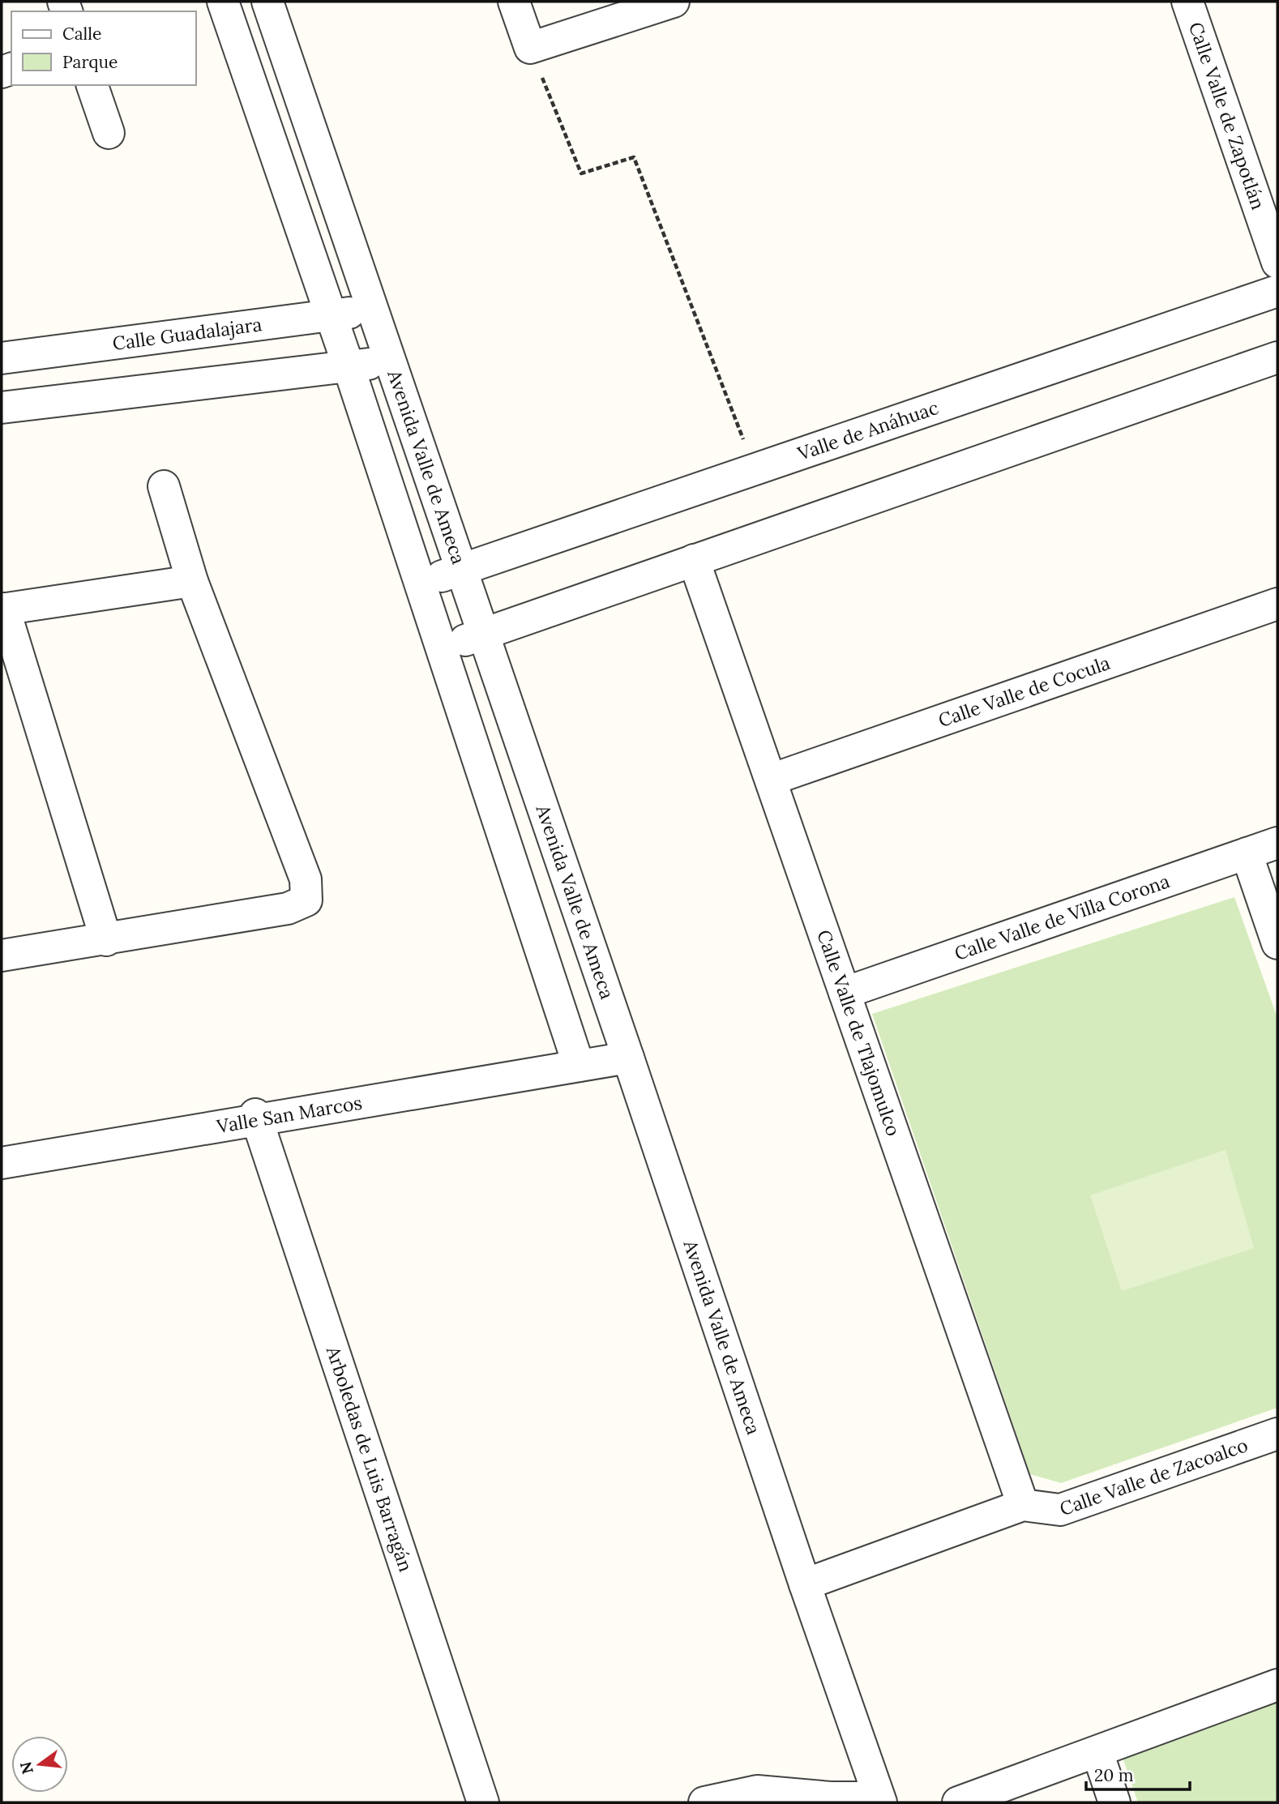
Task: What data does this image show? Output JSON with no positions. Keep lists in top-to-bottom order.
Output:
{
  "streets": {
    "street": [
      "Calle Valle de Zapotlán",
      "Calle Guadalajara",
      "Valle de Anáhuac",
      "Avenida Valle de Ameca",
      "Calle Valle de Cocula",
      "Calle Valle de Villa Corona",
      "Calle Valle de Tlajomulco",
      "Valle San Marcos",
      "Arboledas de Luis Barragán",
      "Calle Valle de Zacoalco"
    ]
  },
  "crossings": [
    ["Calle Guadalajara", "Avenida Valle de Ameca"],
    ["Valle de Anáhuac", "Avenida Valle de Ameca"],
    ["Avenida Valle de Ameca", "Valle San Marcos"],
    ["Avenida Valle de Ameca", "Calle Valle de Zacoalco"],
    ["Calle Valle de Cocula", "Calle Valle de Tlajomulco"],
    ["Calle Valle de Villa Corona", "Calle Valle de Tlajomulco"],
    ["Calle Valle de Tlajomulco", "Calle Valle de Zacoalco"],
    ["Valle San Marcos", "Arboledas de Luis Barragán"]
  ],
  "legend": ["Calle", "Parque"],
  "scale_bar": "20 m",
  "north": "left"
}
